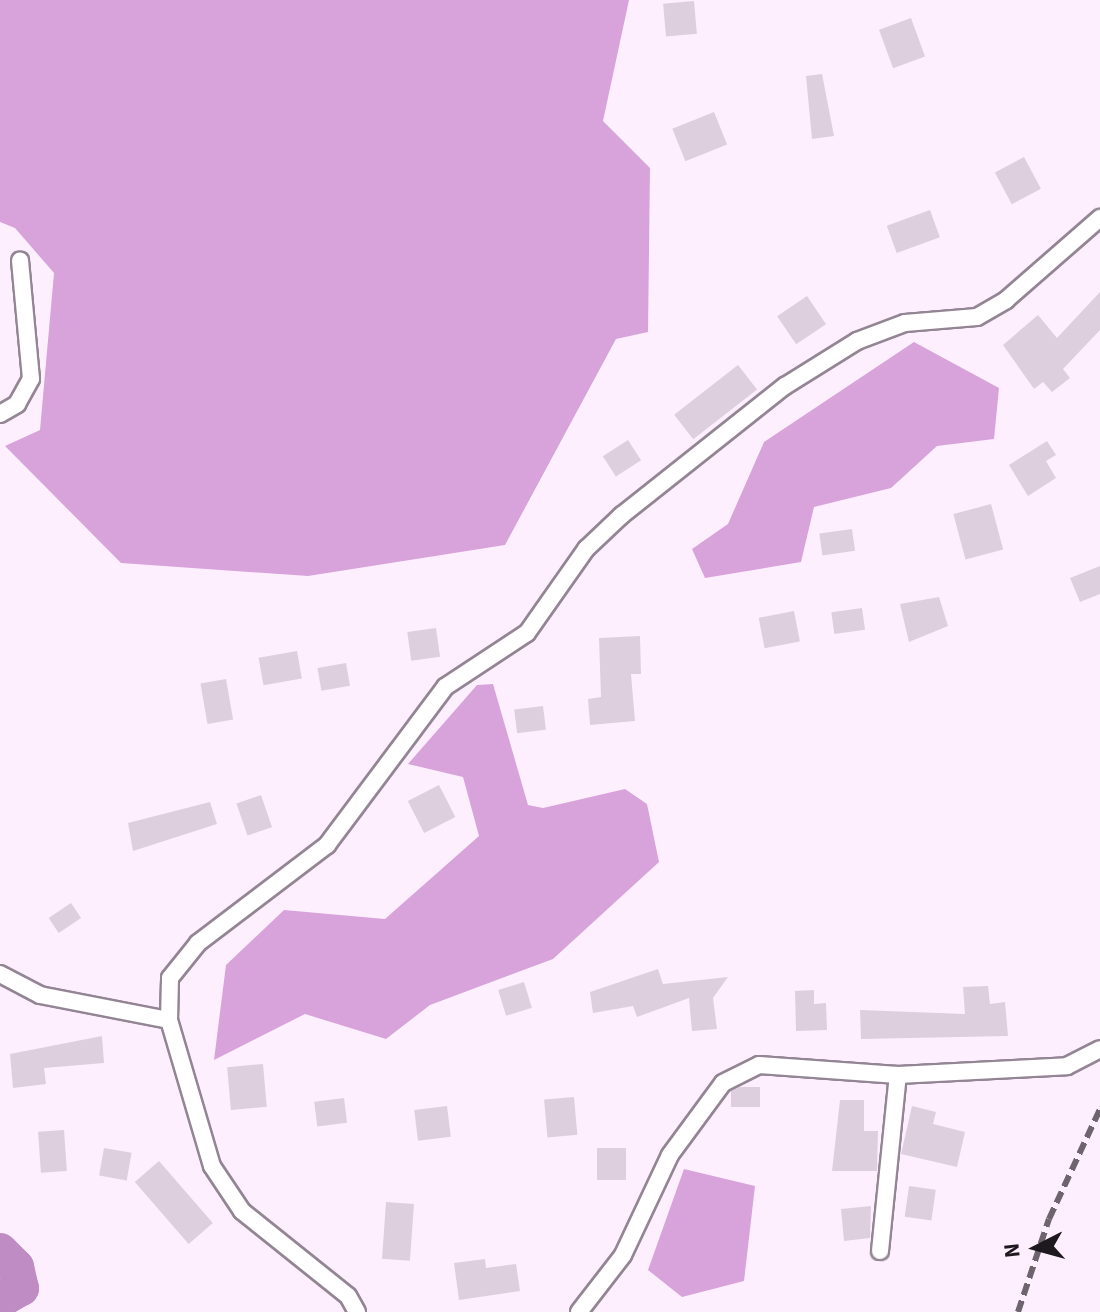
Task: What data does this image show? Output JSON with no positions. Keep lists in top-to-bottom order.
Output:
{
  "north": "left"
}
